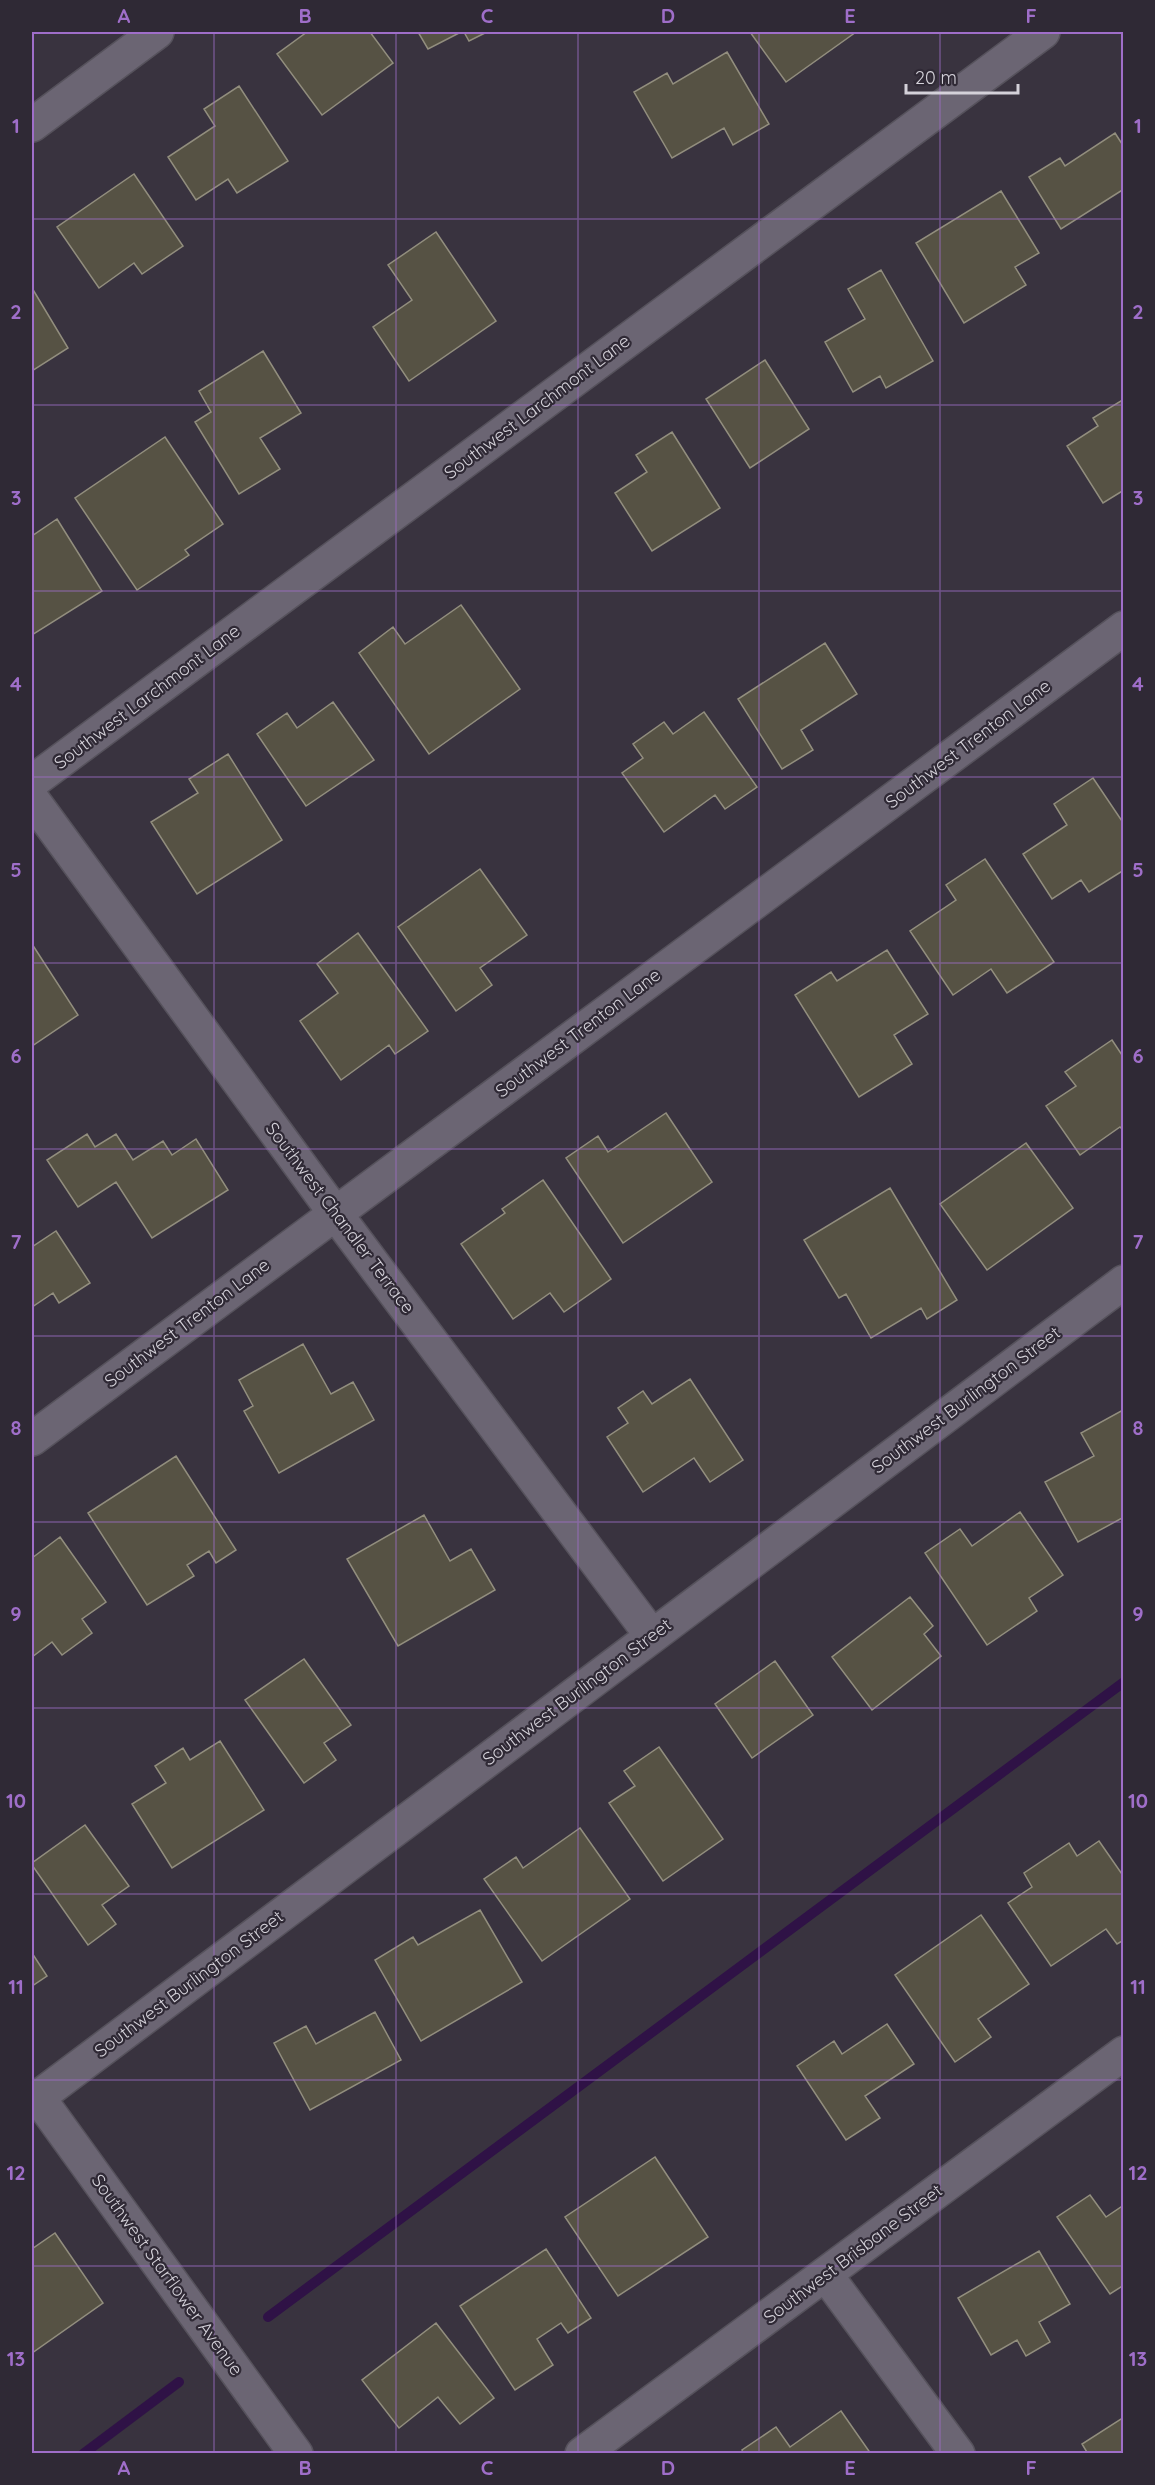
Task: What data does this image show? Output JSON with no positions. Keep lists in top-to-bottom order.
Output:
{
  "streets": {
    "street": [
      "Southwest Larchmont Lane",
      "Southwest Trenton Lane",
      "Southwest Chandler Terrace",
      "Southwest Burlington Street",
      "Southwest Brisbane Street",
      "Southwest Starflower Avenue"
    ]
  },
  "crossings": [
    ["Southwest Trenton Lane", "Southwest Chandler Terrace"],
    ["Southwest Chandler Terrace", "Southwest Burlington Street"],
    ["Southwest Burlington Street", "Southwest Starflower Avenue"]
  ],
  "scale_bar": "20 m",
  "grid": {
    "columns": [
      "A",
      "B",
      "C",
      "D",
      "E",
      "F"
    ],
    "rows": [
      "1",
      "2",
      "3",
      "4",
      "5",
      "6",
      "7",
      "8",
      "9",
      "10",
      "11",
      "12",
      "13"
    ]
  }
}
